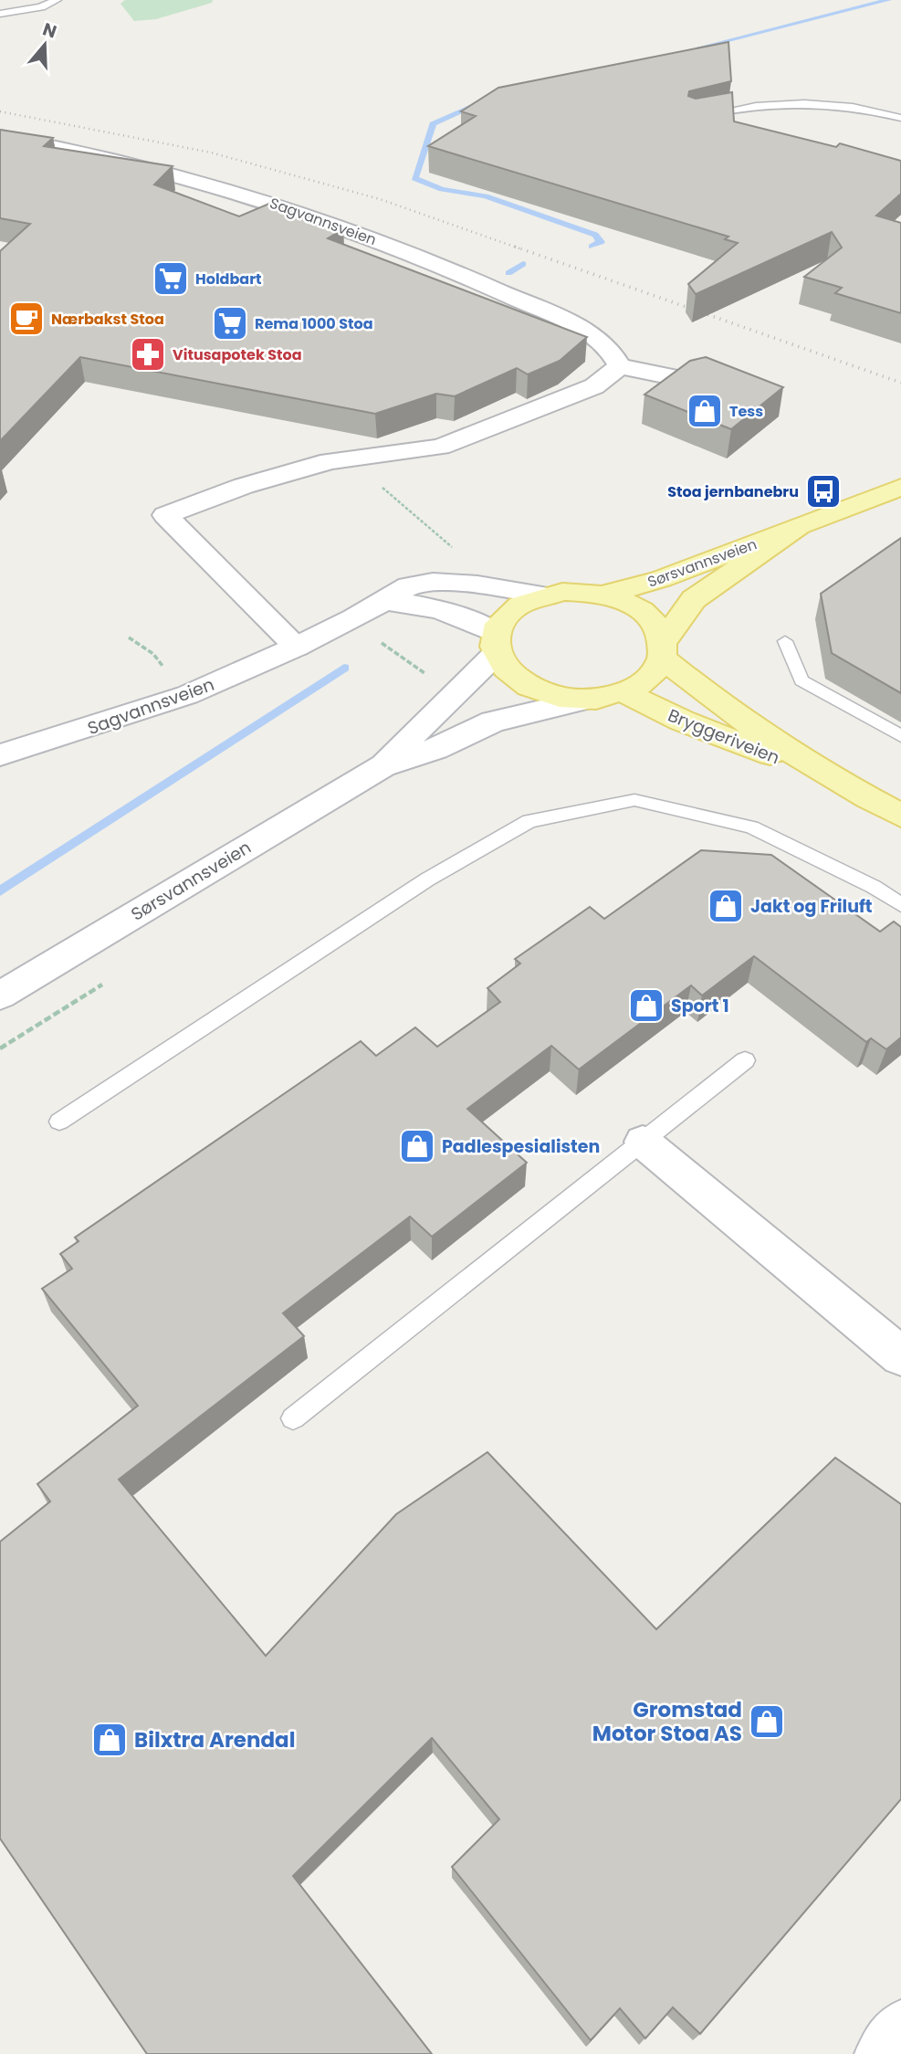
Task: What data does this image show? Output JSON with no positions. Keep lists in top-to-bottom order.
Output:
{
  "streets": {
    "main road": ["Sørsvannsveien", "Bryggeriveien"],
    "street": ["Sagvannsveien"]
  },
  "crossings": [
    ["Sagvannsveien", "Sørsvannsveien"],
    ["Sagvannsveien", "Bryggeriveien"],
    ["Sørsvannsveien", "Bryggeriveien"]
  ],
  "places": {
    "supermarket": ["Holdbart", "Rema 1000 Stoa"],
    "cafe": ["Nærbakst Stoa"],
    "pharmacy": ["Vitusapotek Stoa"],
    "shop": [
      "Tess",
      "Jakt og Friluft",
      "Sport 1",
      "Padlespesialisten",
      "Gromstad Motor Stoa AS",
      "Bilxtra Arendal"
    ],
    "bus stop": ["Stoa jernbanebru"]
  },
  "north": "top"
}
